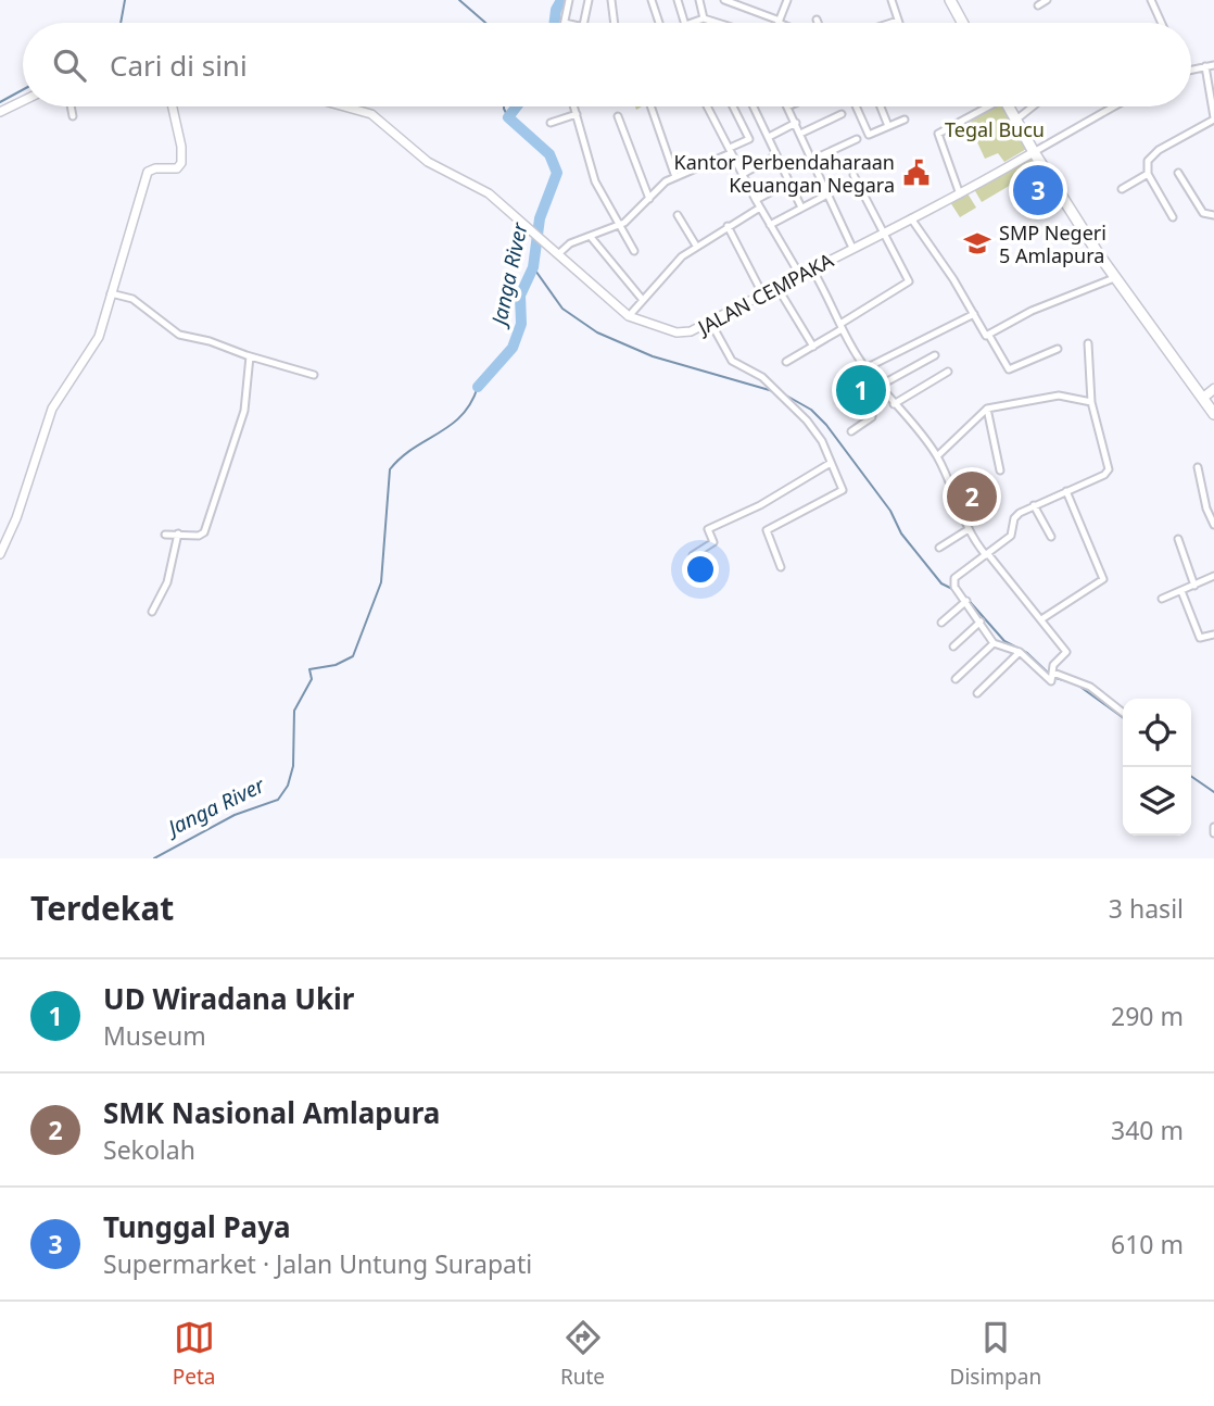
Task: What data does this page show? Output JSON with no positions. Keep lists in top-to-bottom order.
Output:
{
  "streets": {
    "street": ["JALAN CEMPAKA"]
  },
  "water": ["Janga River"],
  "parks": ["Tegal Bucu"],
  "places": {
    "public building": ["Kantor Perbendaharaan Keuangan Negara"],
    "school or university": ["SMP Negeri 5 Amlapura"]
  },
  "page": {
    "search": "Cari di sini",
    "pins": ["3", "1", "2"],
    "heading": ["Terdekat", "3 hasil"],
    "list": [
      {
        "mark": "1",
        "name": "UD Wiradana Ukir",
        "note": "Museum",
        "value": "290 m"
      },
      {
        "mark": "2",
        "name": "SMK Nasional Amlapura",
        "note": "Sekolah",
        "value": "340 m"
      },
      {
        "mark": "3",
        "name": "Tunggal Paya",
        "note": "Supermarket · Jalan Untung Surapati",
        "value": "610 m"
      }
    ],
    "nav": ["Peta", "Rute", "Disimpan"]
  }
}
